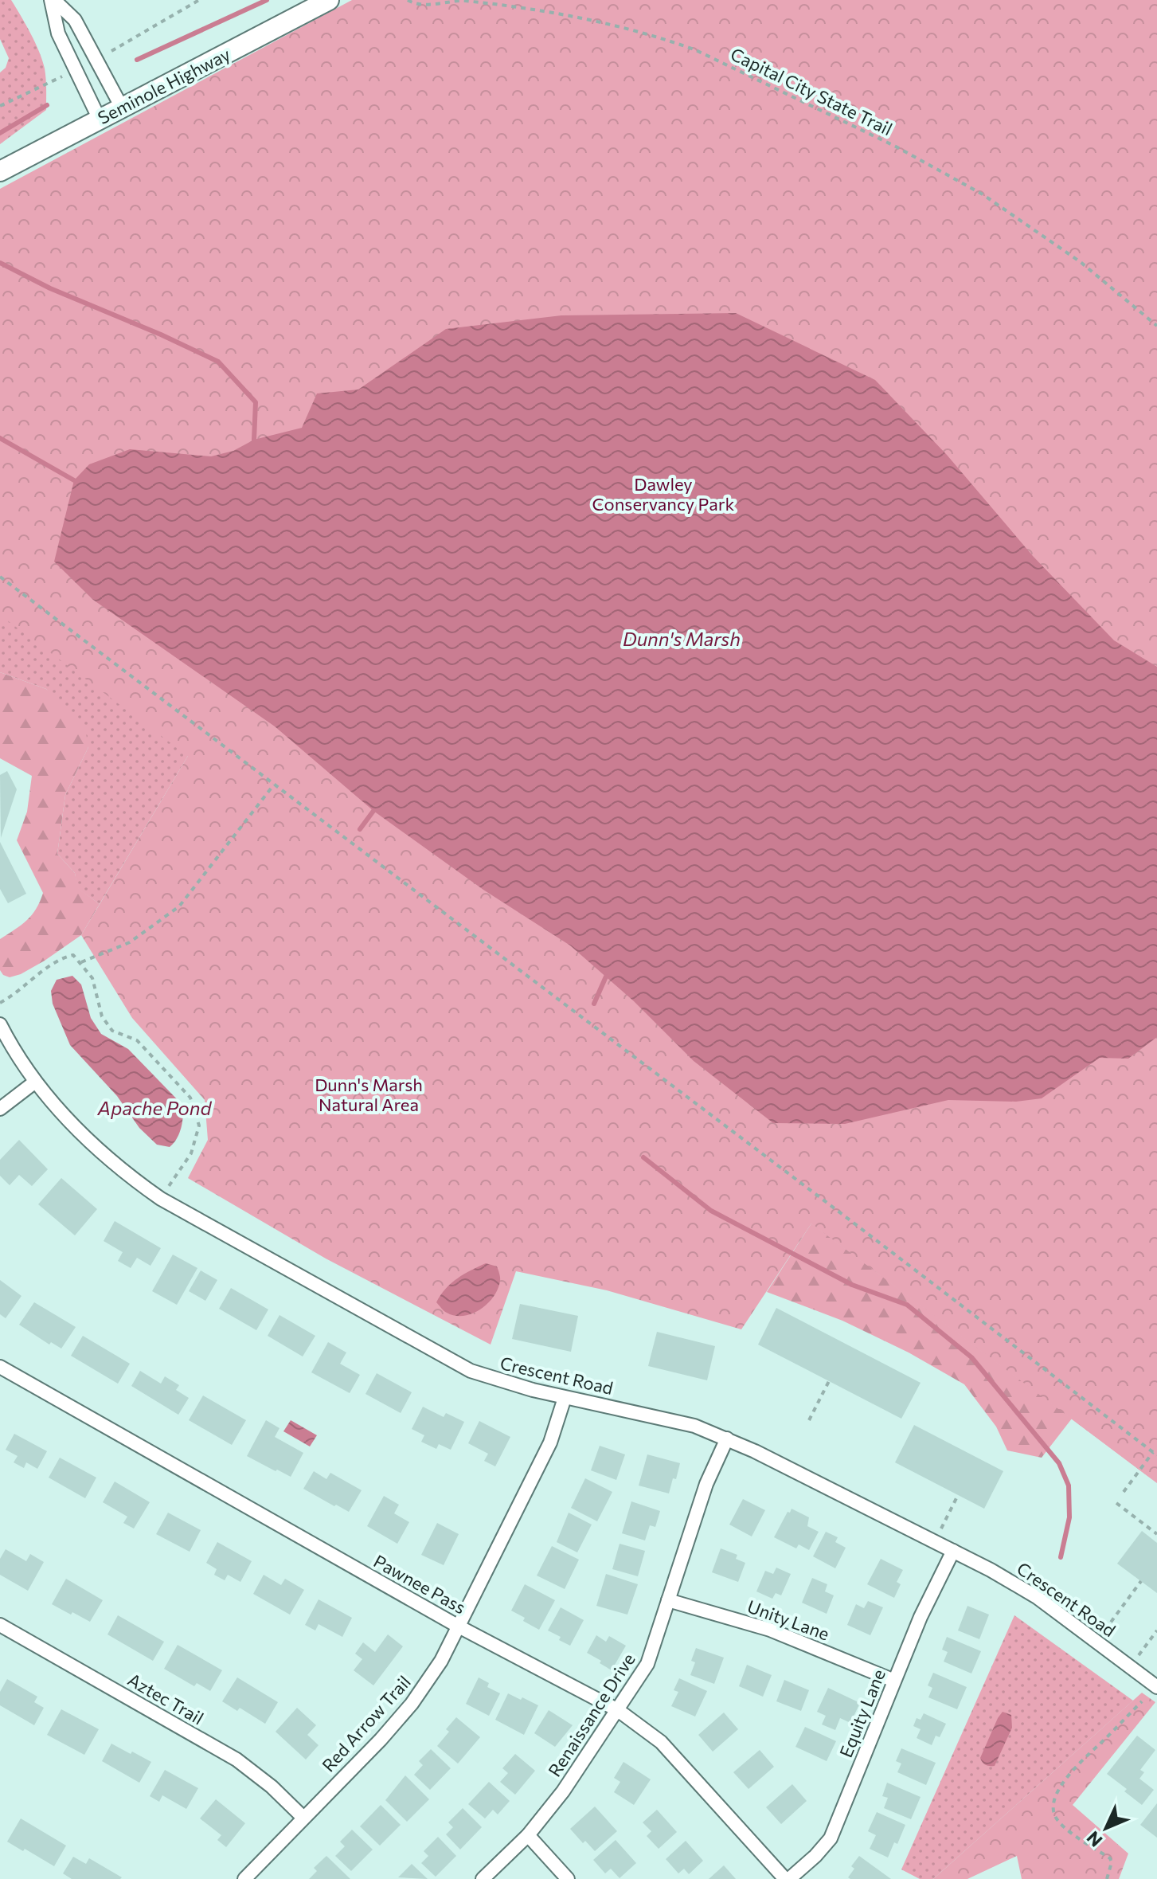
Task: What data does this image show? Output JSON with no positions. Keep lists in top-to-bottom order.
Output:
{
  "streets": {
    "street": [
      "Seminole Highway",
      "Crescent Road",
      "Pawnee Pass",
      "Unity Lane",
      "Aztec Trail",
      "Equity Lane",
      "Renaissance Drive",
      "Red Arrow Trail"
    ],
    "path": ["Capital City State Trail"]
  },
  "crossings": [
    ["Crescent Road", "Equity Lane"],
    ["Crescent Road", "Renaissance Drive"],
    ["Crescent Road", "Red Arrow Trail"],
    ["Pawnee Pass", "Equity Lane"],
    ["Pawnee Pass", "Renaissance Drive"],
    ["Pawnee Pass", "Red Arrow Trail"],
    ["Unity Lane", "Equity Lane"],
    ["Unity Lane", "Renaissance Drive"],
    ["Aztec Trail", "Red Arrow Trail"]
  ],
  "water": ["Dunn's Marsh", "Apache Pond"],
  "parks": ["Dawley Conservancy Park", "Dunn's Marsh Natural Area"],
  "north": "bottom left"
}
